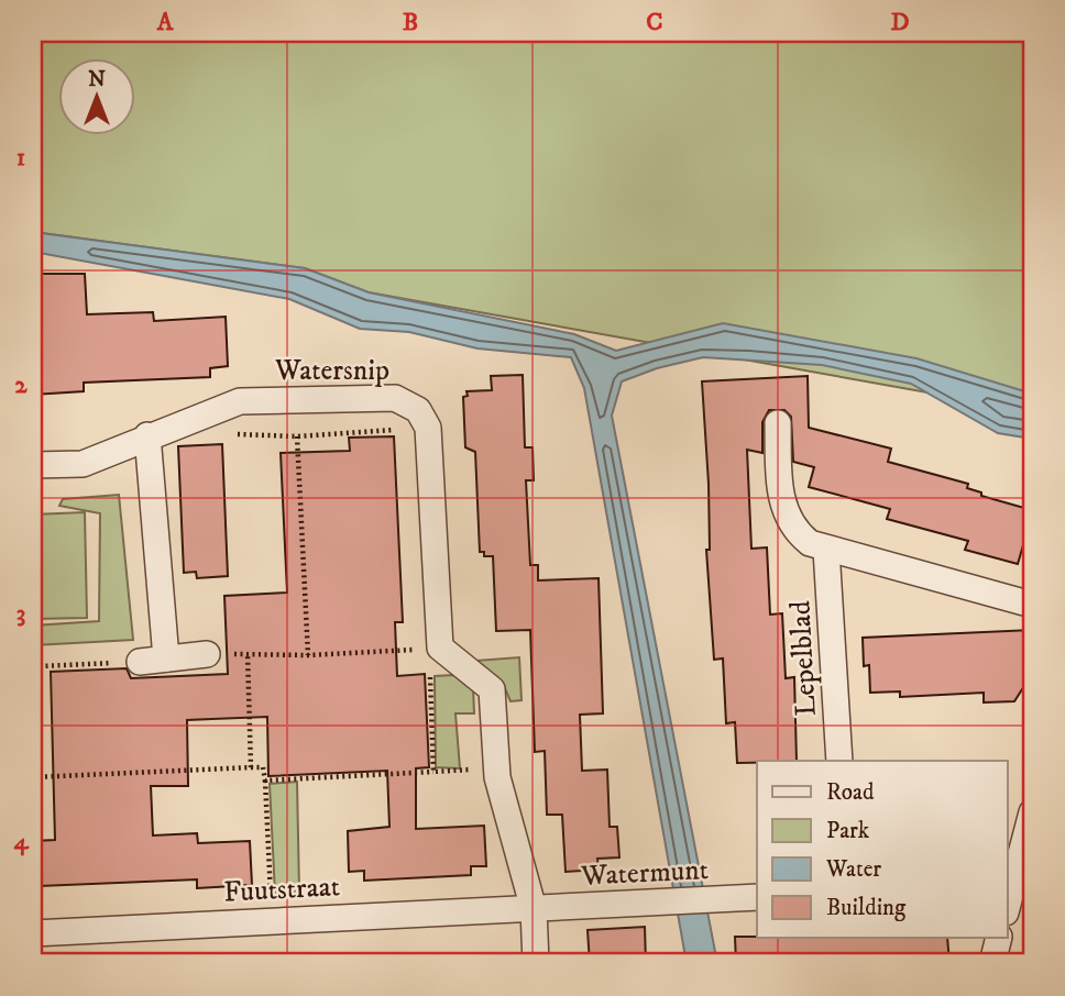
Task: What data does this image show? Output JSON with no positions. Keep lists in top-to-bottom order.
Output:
{
  "streets": {
    "street": [
      "Watersnip",
      "Lepelblad",
      "Watermunt",
      "Fuutstraat"
    ]
  },
  "crossings": [
    ["Watermunt", "Fuutstraat"]
  ],
  "legend": [
    "Road",
    "Park",
    "Water",
    "Building"
  ],
  "north": "top",
  "grid": {
    "columns": [
      "A",
      "B",
      "C",
      "D"
    ],
    "rows": [
      "1",
      "2",
      "3",
      "4"
    ]
  }
}
